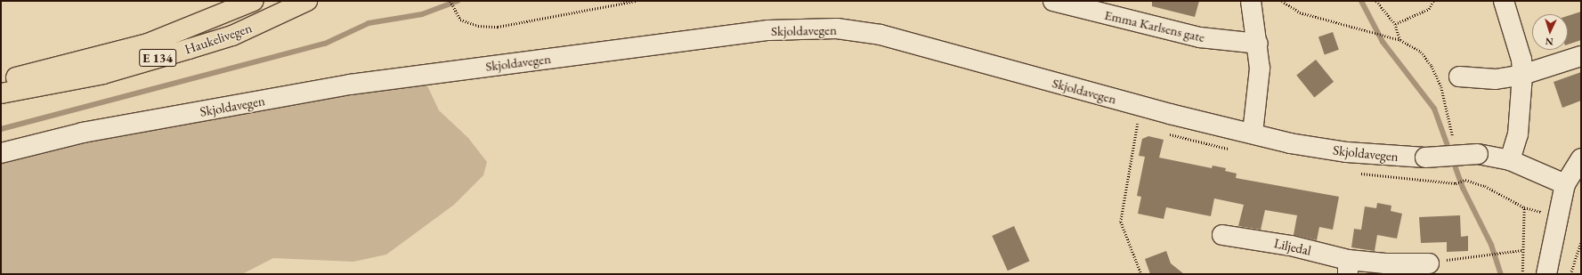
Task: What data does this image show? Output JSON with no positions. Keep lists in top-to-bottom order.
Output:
{
  "streets": {
    "highway": ["Haukelivegen", "E 134"],
    "street": ["Emma Karlsens gate", "Skjoldavegen", "Liljedal"]
  },
  "north": "bottom"
}
